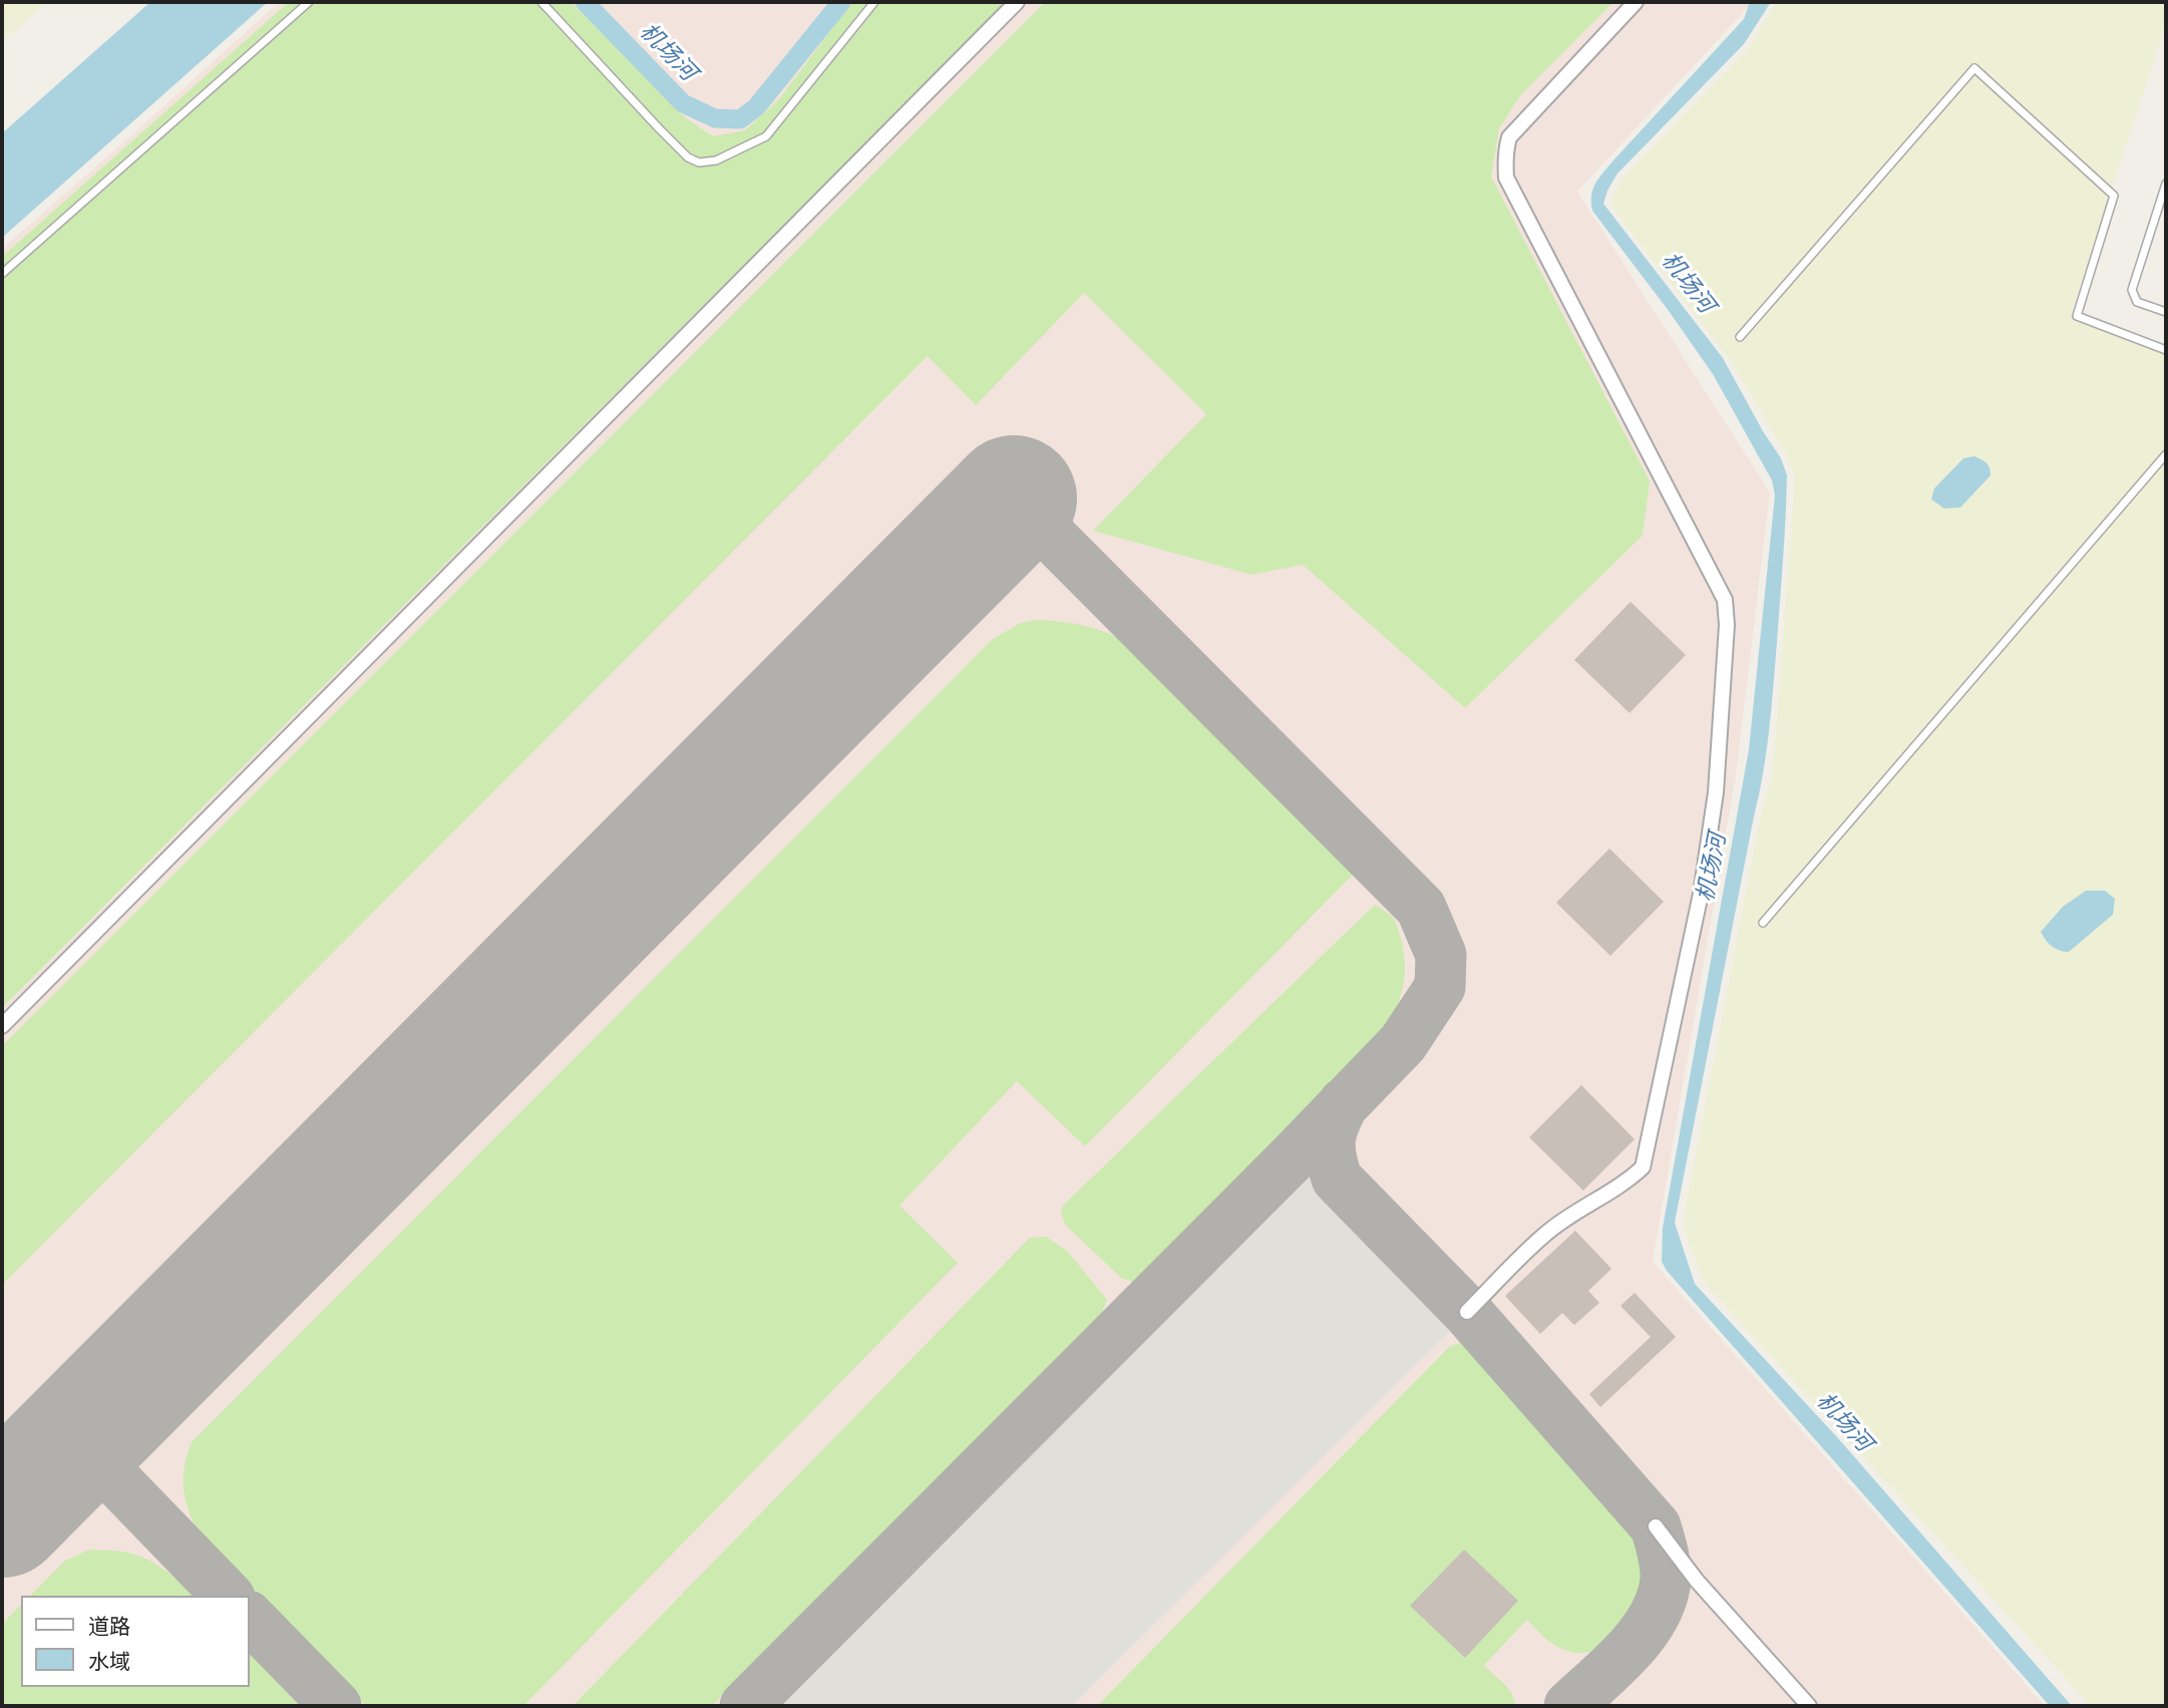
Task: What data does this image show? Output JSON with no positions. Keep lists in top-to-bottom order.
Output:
{
  "water": ["机场河"],
  "legend": ["道路", "水域"]
}
